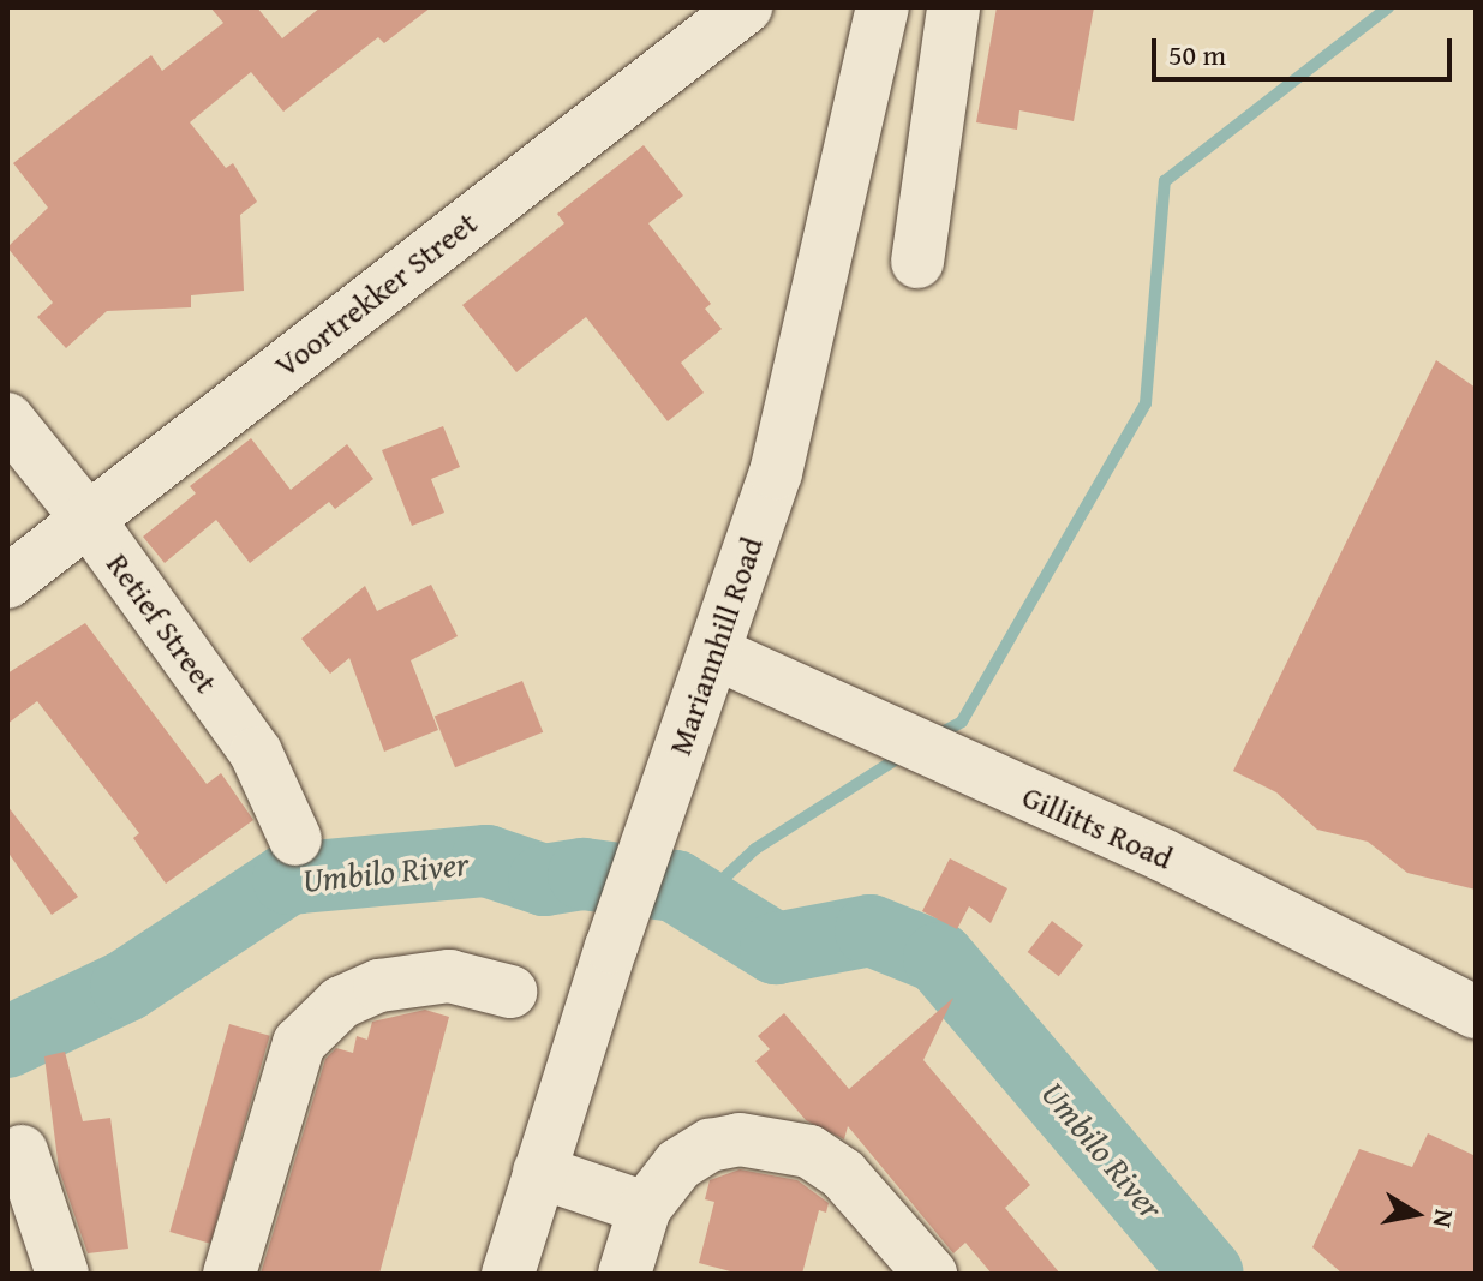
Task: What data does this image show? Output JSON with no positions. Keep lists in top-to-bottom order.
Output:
{
  "streets": {
    "street": [
      "Voortrekker Street",
      "Retief Street",
      "Mariannhill Road",
      "Gillitts Road"
    ]
  },
  "crossings": [
    ["Voortrekker Street", "Retief Street"],
    ["Mariannhill Road", "Gillitts Road"]
  ],
  "water": ["Umbilo River"],
  "scale_bar": "50 m",
  "north": "right"
}
